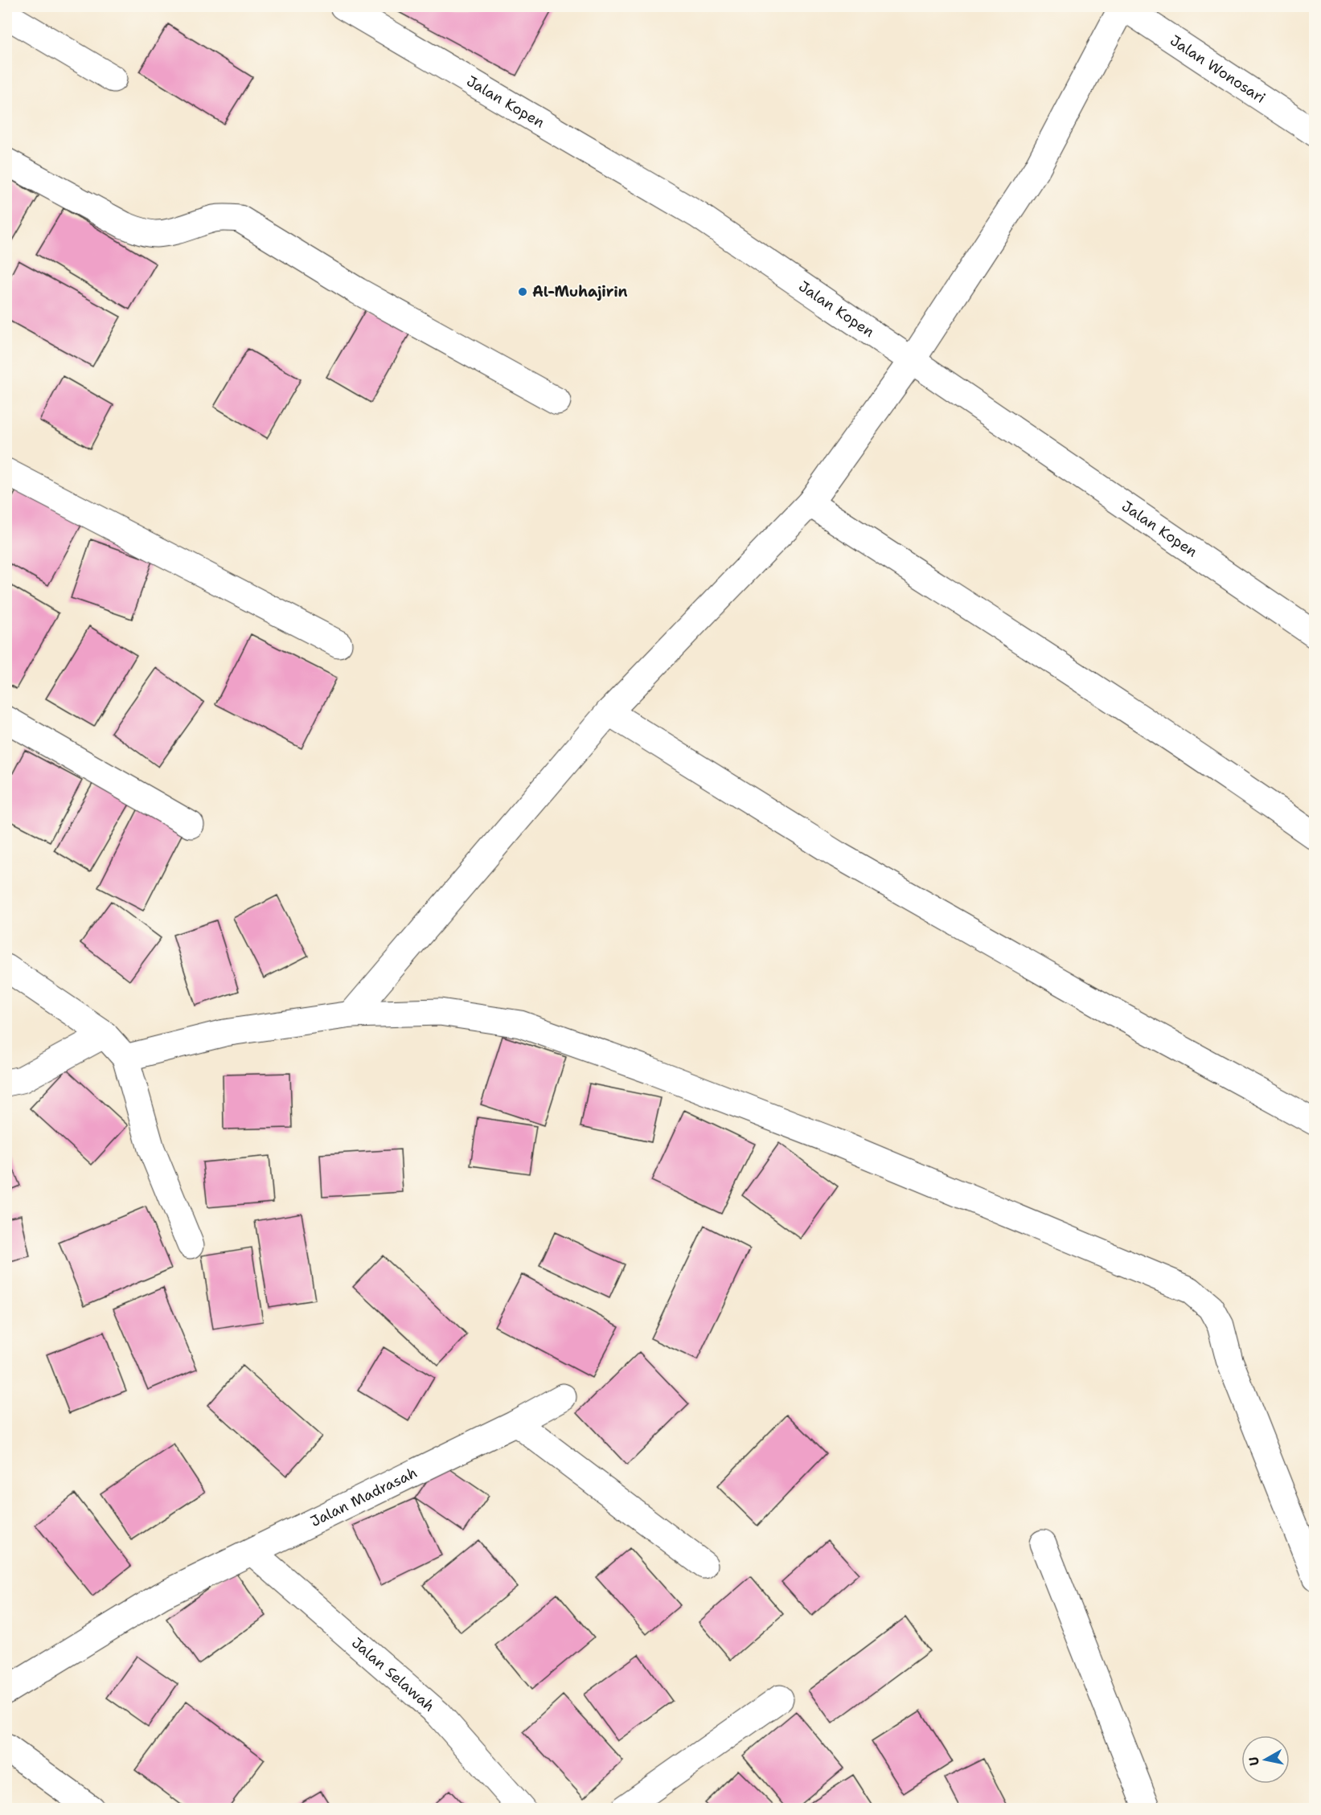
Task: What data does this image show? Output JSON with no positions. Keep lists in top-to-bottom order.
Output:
{
  "streets": {
    "street": [
      "Jalan Wonosari",
      "Jalan Kopen",
      "Jalan Madrasah",
      "Jalan Selawah"
    ]
  },
  "crossings": [
    ["Jalan Madrasah", "Jalan Selawah"]
  ],
  "places": ["Al-Muhajirin"],
  "north": "left"
}
